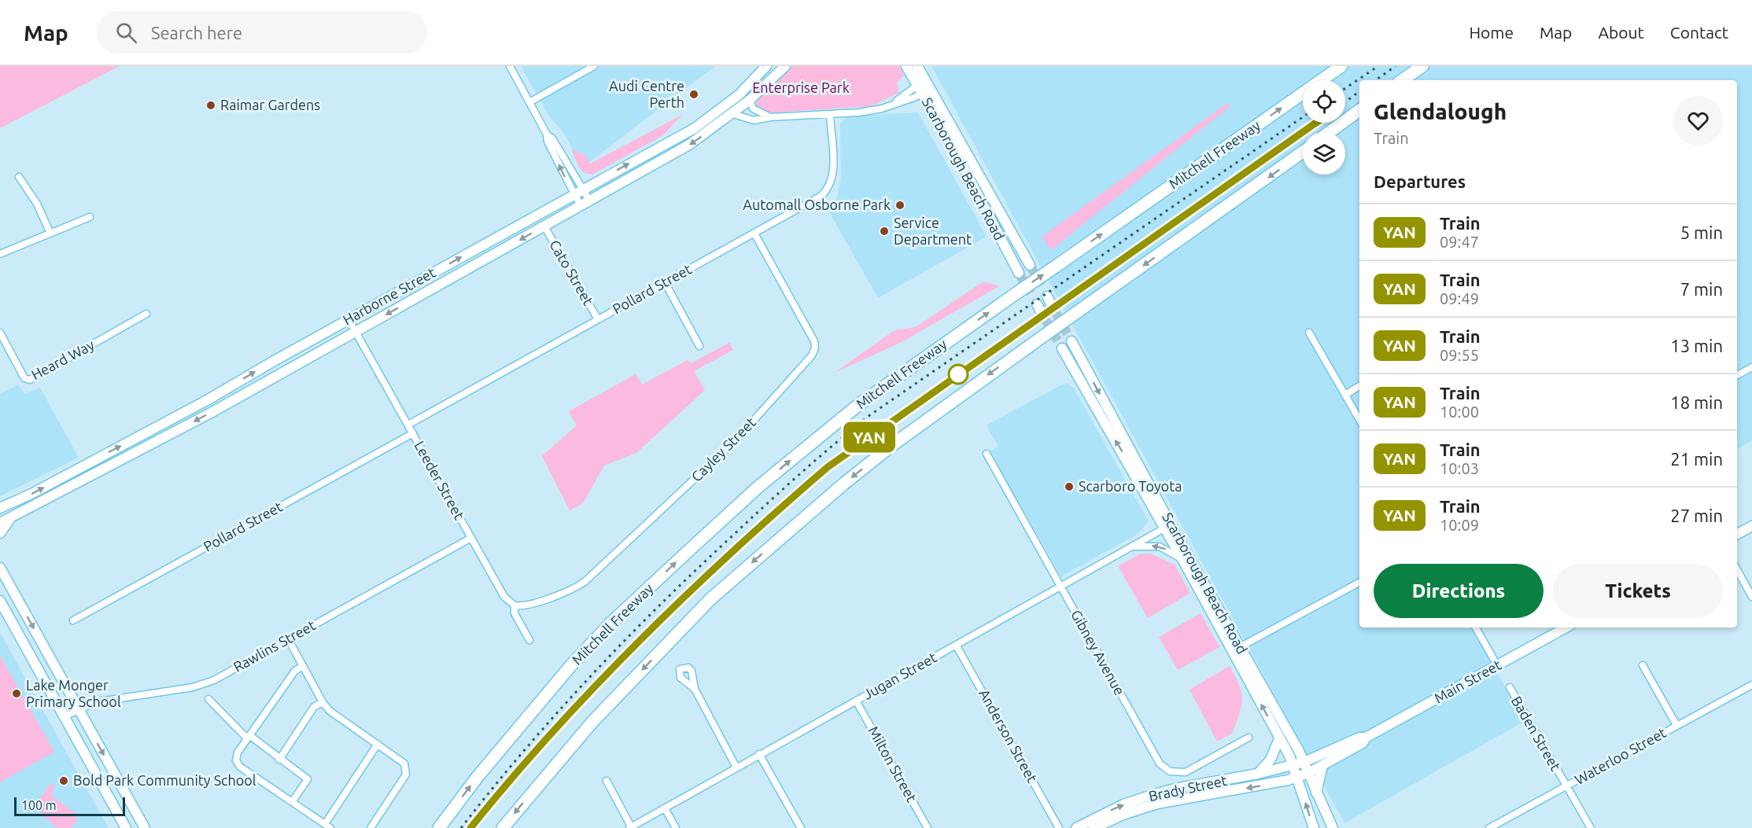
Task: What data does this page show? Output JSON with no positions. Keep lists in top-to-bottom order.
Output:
{
  "streets": {
    "highway": ["Mitchell Freeway"],
    "main road": [
      "Scarborough Beach Road",
      "Harborne Street",
      "Main Street",
      "Brady Street"
    ],
    "street": [
      "Cato Street",
      "Pollard Street",
      "Heard Way",
      "Cayley Street",
      "Leeder Street",
      "Rawlins Street",
      "Gibney Avenue",
      "Jugan Street",
      "Baden Street",
      "Anderson Street",
      "Waterloo Street",
      "Milton Street"
    ]
  },
  "crossings": [
    ["Scarborough Beach Road", "Jugan Street"],
    ["Scarborough Beach Road", "Main Street"],
    ["Scarborough Beach Road", "Brady Street"],
    ["Cato Street", "Pollard Street"],
    ["Cato Street", "Harborne Street"],
    ["Pollard Street", "Cayley Street"],
    ["Pollard Street", "Leeder Street"],
    ["Harborne Street", "Leeder Street"],
    ["Cayley Street", "Leeder Street"],
    ["Leeder Street", "Rawlins Street"],
    ["Gibney Avenue", "Jugan Street"],
    ["Jugan Street", "Anderson Street"],
    ["Jugan Street", "Milton Street"],
    ["Main Street", "Brady Street"],
    ["Baden Street", "Waterloo Street"]
  ],
  "parks": ["Enterprise Park"],
  "places": [
    "Audi Centre Perth",
    "Raimar Gardens",
    "Automall Osborne Park",
    "Service Department",
    "Scarboro Toyota",
    "Lake Monger Primary School",
    "Bold Park Community School"
  ],
  "scale_bar": "100 m",
  "page": {
    "header": "Map",
    "search": "Search here",
    "nav": [
      "Home",
      "Map",
      "About",
      "Contact"
    ],
    "on_map": "YAN",
    "heading": [
      ["Glendalough", "Train"],
      "Departures"
    ],
    "list": [
      {
        "mark": "YAN",
        "name": "Train",
        "note": "09:47",
        "value": "5 min"
      },
      {
        "mark": "YAN",
        "name": "Train",
        "note": "09:49",
        "value": "7 min"
      },
      {
        "mark": "YAN",
        "name": "Train",
        "note": "09:55",
        "value": "13 min"
      },
      {
        "mark": "YAN",
        "name": "Train",
        "note": "10:00",
        "value": "18 min"
      },
      {
        "mark": "YAN",
        "name": "Train",
        "note": "10:03",
        "value": "21 min"
      },
      {
        "mark": "YAN",
        "name": "Train",
        "note": "10:09",
        "value": "27 min"
      }
    ],
    "buttons": ["Directions", "Tickets"],
    "scale": "100 m"
  }
}
